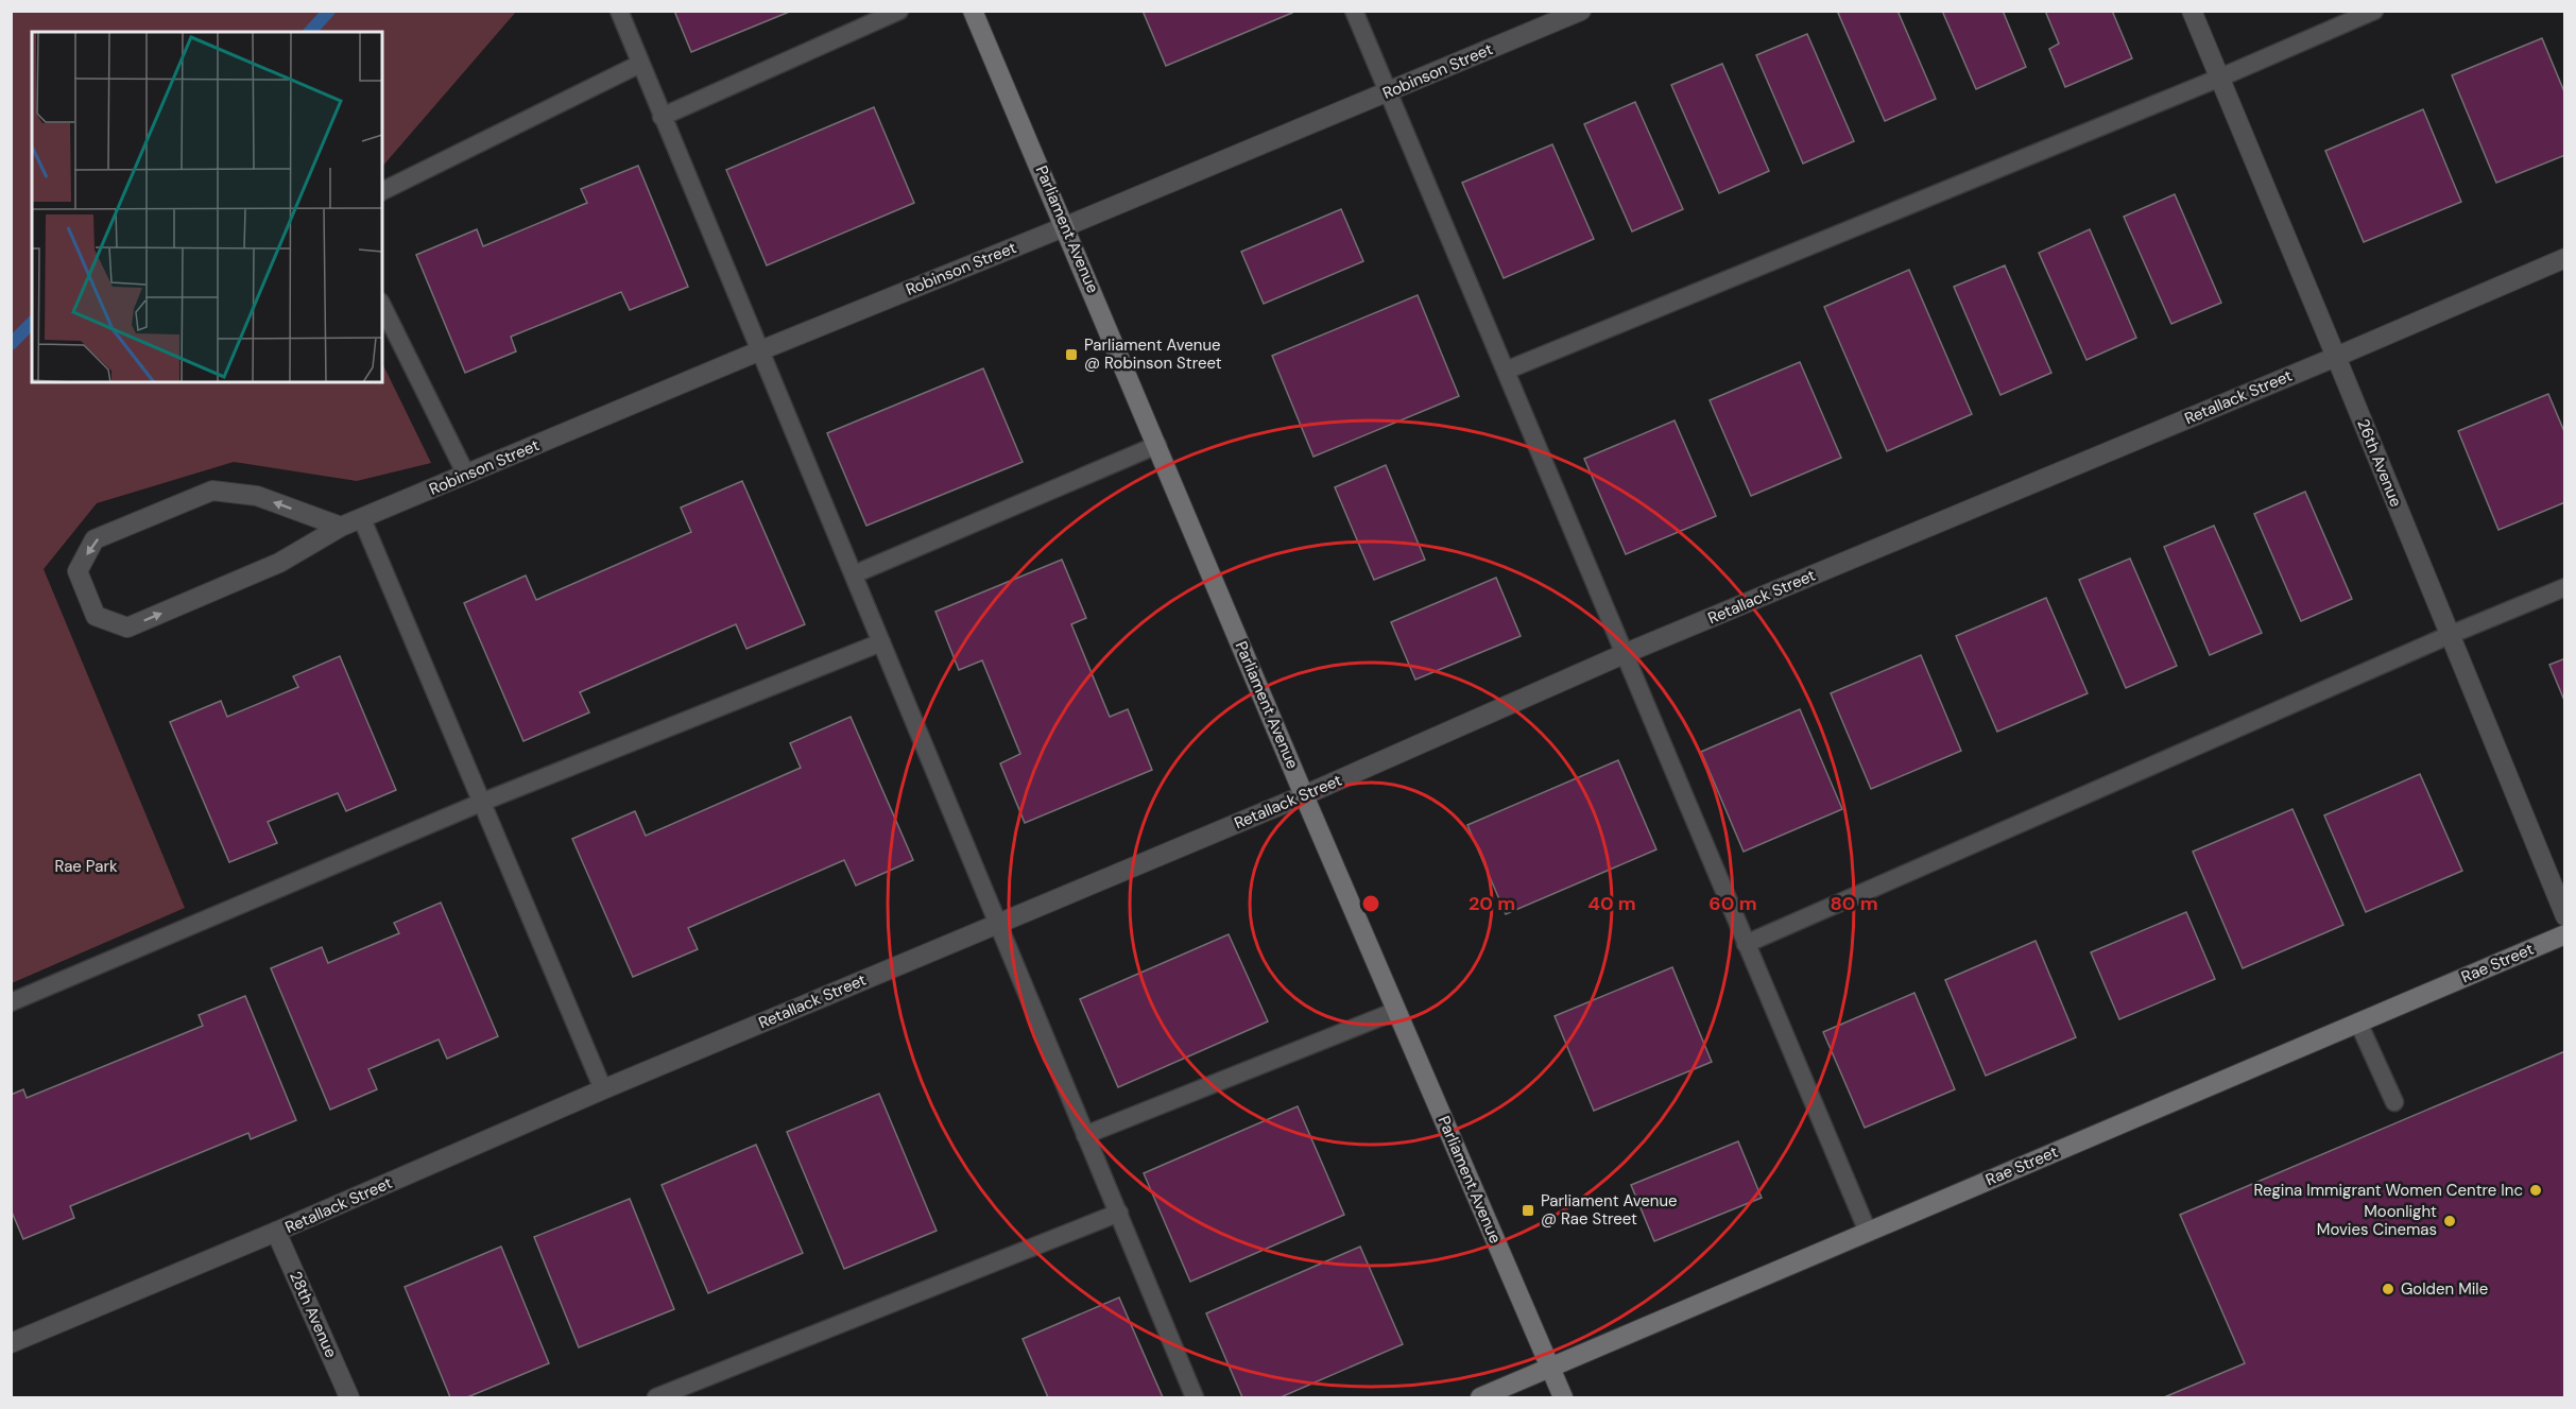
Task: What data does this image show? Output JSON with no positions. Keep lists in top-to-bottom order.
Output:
{
  "streets": {
    "main road": ["Parliament Avenue", "Rae Street"],
    "street": [
      "Robinson Street",
      "Retallack Street",
      "26th Avenue",
      "28th Avenue"
    ]
  },
  "crossings": [
    ["Robinson Street", "Parliament Avenue"],
    ["Parliament Avenue", "Retallack Street"],
    ["Parliament Avenue", "Rae Street"],
    ["Retallack Street", "26th Avenue"],
    ["Retallack Street", "28th Avenue"]
  ],
  "parks": ["Rae Park"],
  "places": {
    "transit": ["Parliament Avenue @ Robinson Street", "Parliament Avenue @ Rae Street"],
    "other": ["Regina Immigrant Women Centre Inc", "Moonlight Movies Cinemas", "Golden Mile"]
  },
  "rings": [
    "20 m",
    "40 m",
    "60 m",
    "80 m"
  ]
}
